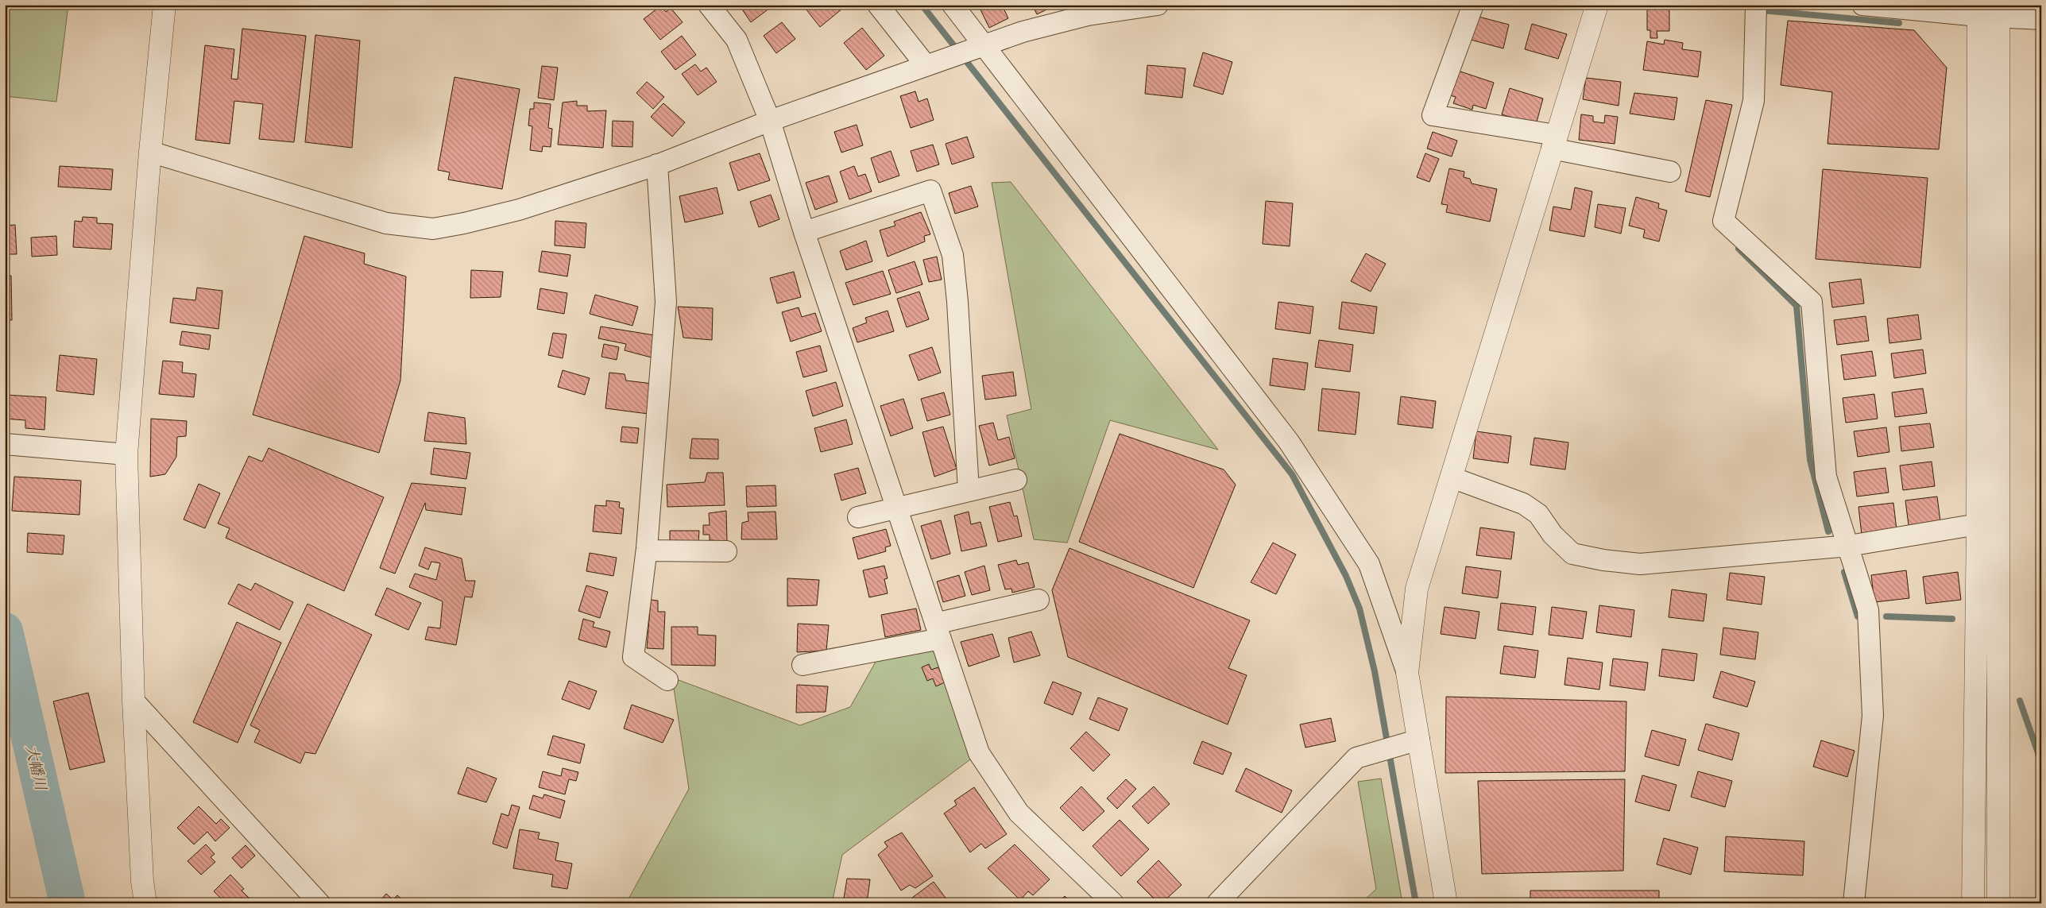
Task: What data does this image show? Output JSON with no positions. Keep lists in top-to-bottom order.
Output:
{
  "water": ["大幡川"]
}
